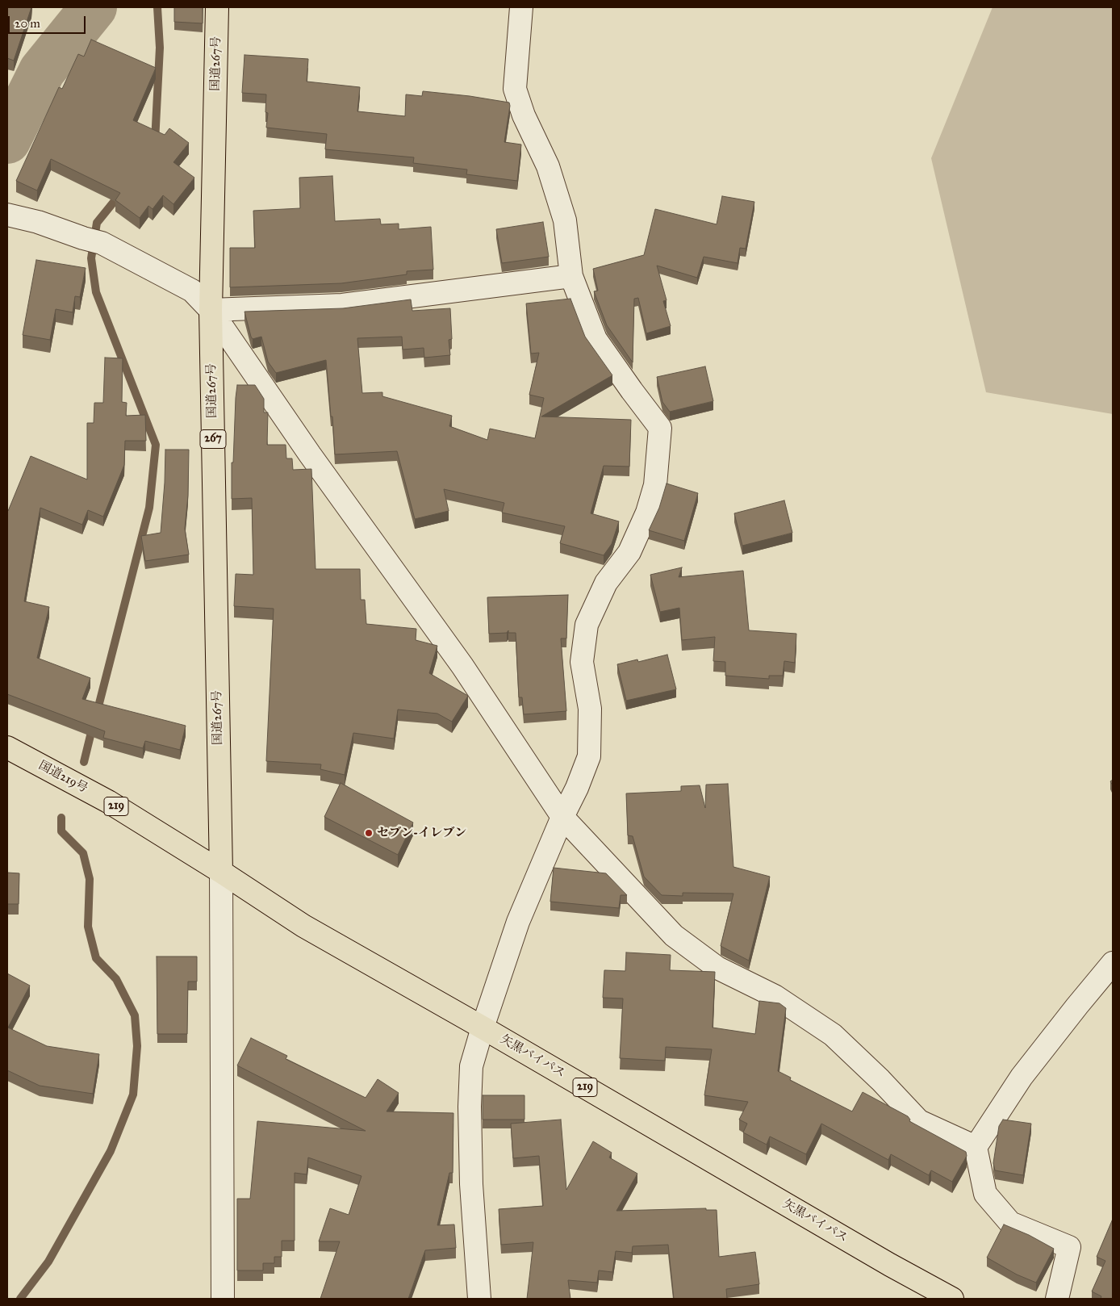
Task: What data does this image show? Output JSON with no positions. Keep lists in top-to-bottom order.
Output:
{
  "streets": {
    "highway": [
      "国道267号",
      "267",
      "国道219号",
      "219",
      "矢黒バイパス"
    ]
  },
  "crossings": [
    ["国道267号", "国道219号"],
    ["国道267号", "矢黒バイパス"],
    ["国道219号", "矢黒バイパス"]
  ],
  "places": ["セブン-イレブン"],
  "scale_bar": "20 m"
}
